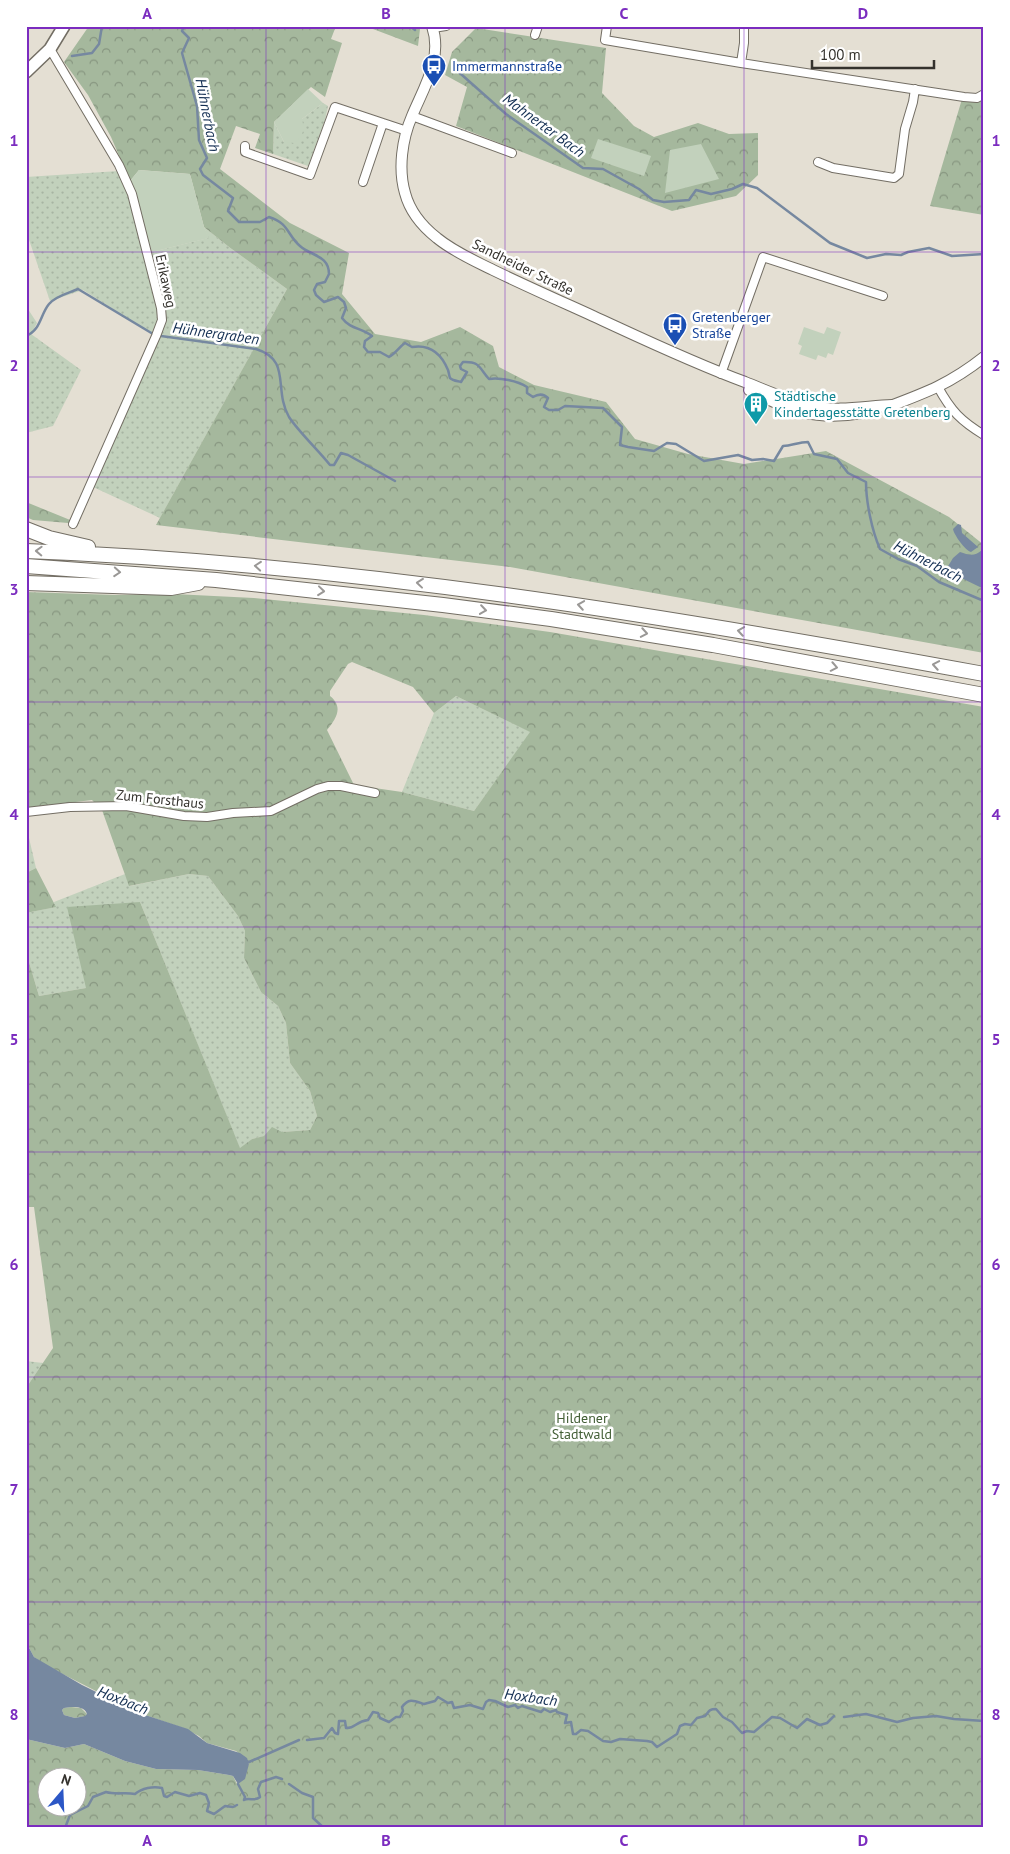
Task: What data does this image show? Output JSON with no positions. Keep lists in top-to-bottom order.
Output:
{
  "streets": {
    "street": ["Sandheider Straße", "Erikaweg", "Zum Forsthaus"]
  },
  "water": [
    "Hühnerbach",
    "Mahnerter Bach",
    "Hühnergraben",
    "Hoxbach"
  ],
  "parks": ["Hildener Stadtwald"],
  "places": {
    "bus stop": ["Immermannstraße", "Gretenberger Straße"],
    "building": ["Städtische Kindertagesstätte Gretenberg"]
  },
  "scale_bar": "100 m",
  "north": "top",
  "grid": {
    "columns": [
      "A",
      "B",
      "C",
      "D"
    ],
    "rows": [
      "1",
      "2",
      "3",
      "4",
      "5",
      "6",
      "7",
      "8"
    ]
  }
}
